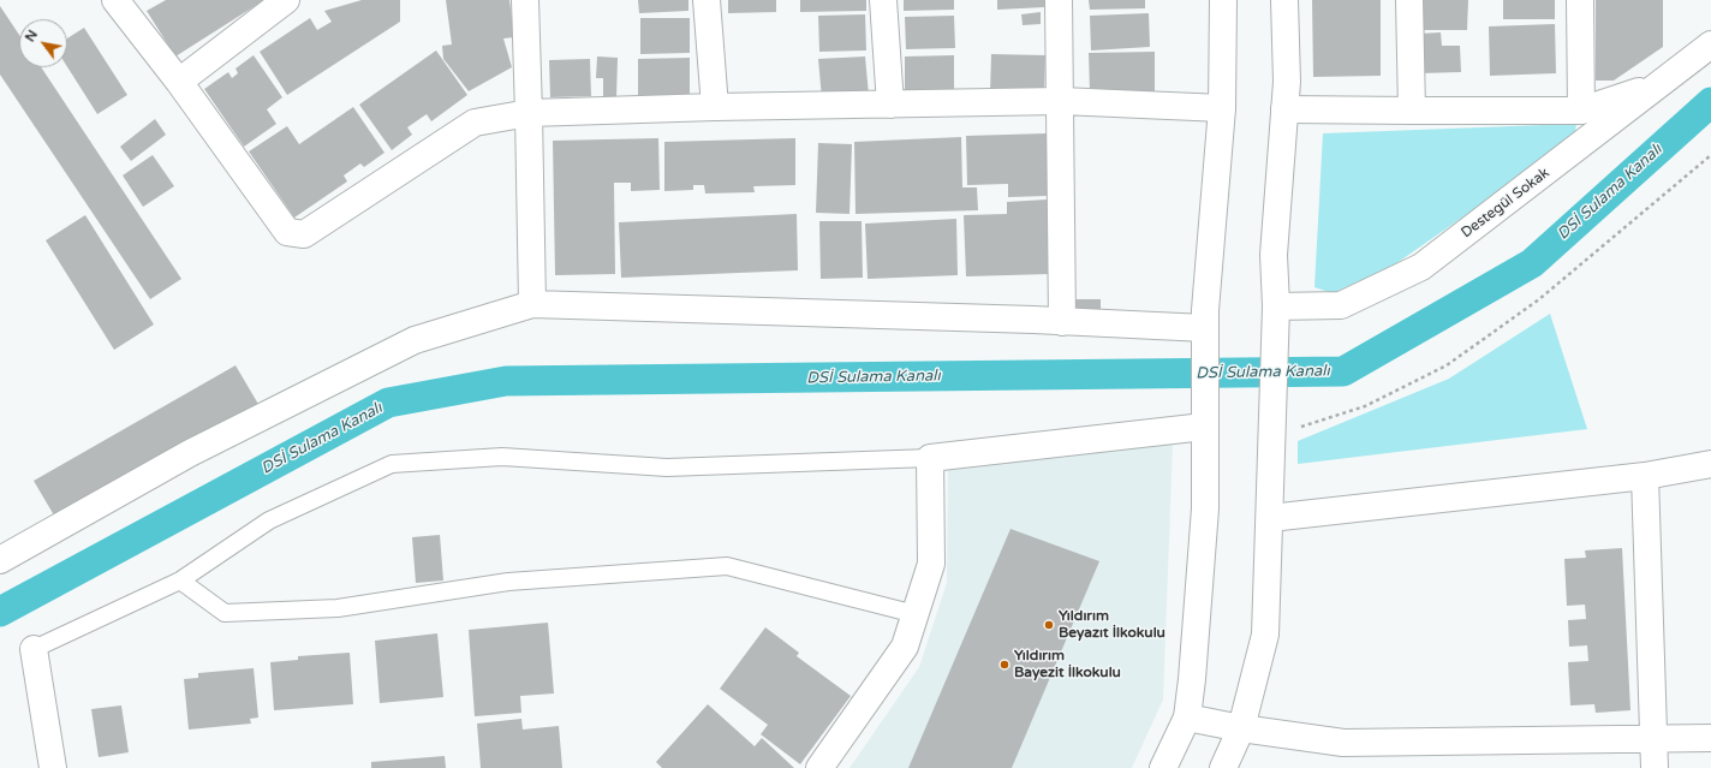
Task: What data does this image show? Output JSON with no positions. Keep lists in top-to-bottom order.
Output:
{
  "streets": {
    "street": ["Destegül Sokak"]
  },
  "water": ["DSİ Sulama Kanalı"],
  "places": ["Yıldırım Beyazıt İlkokulu", "Yıldırım Bayezit İlkokulu"],
  "north": "top left"
}
